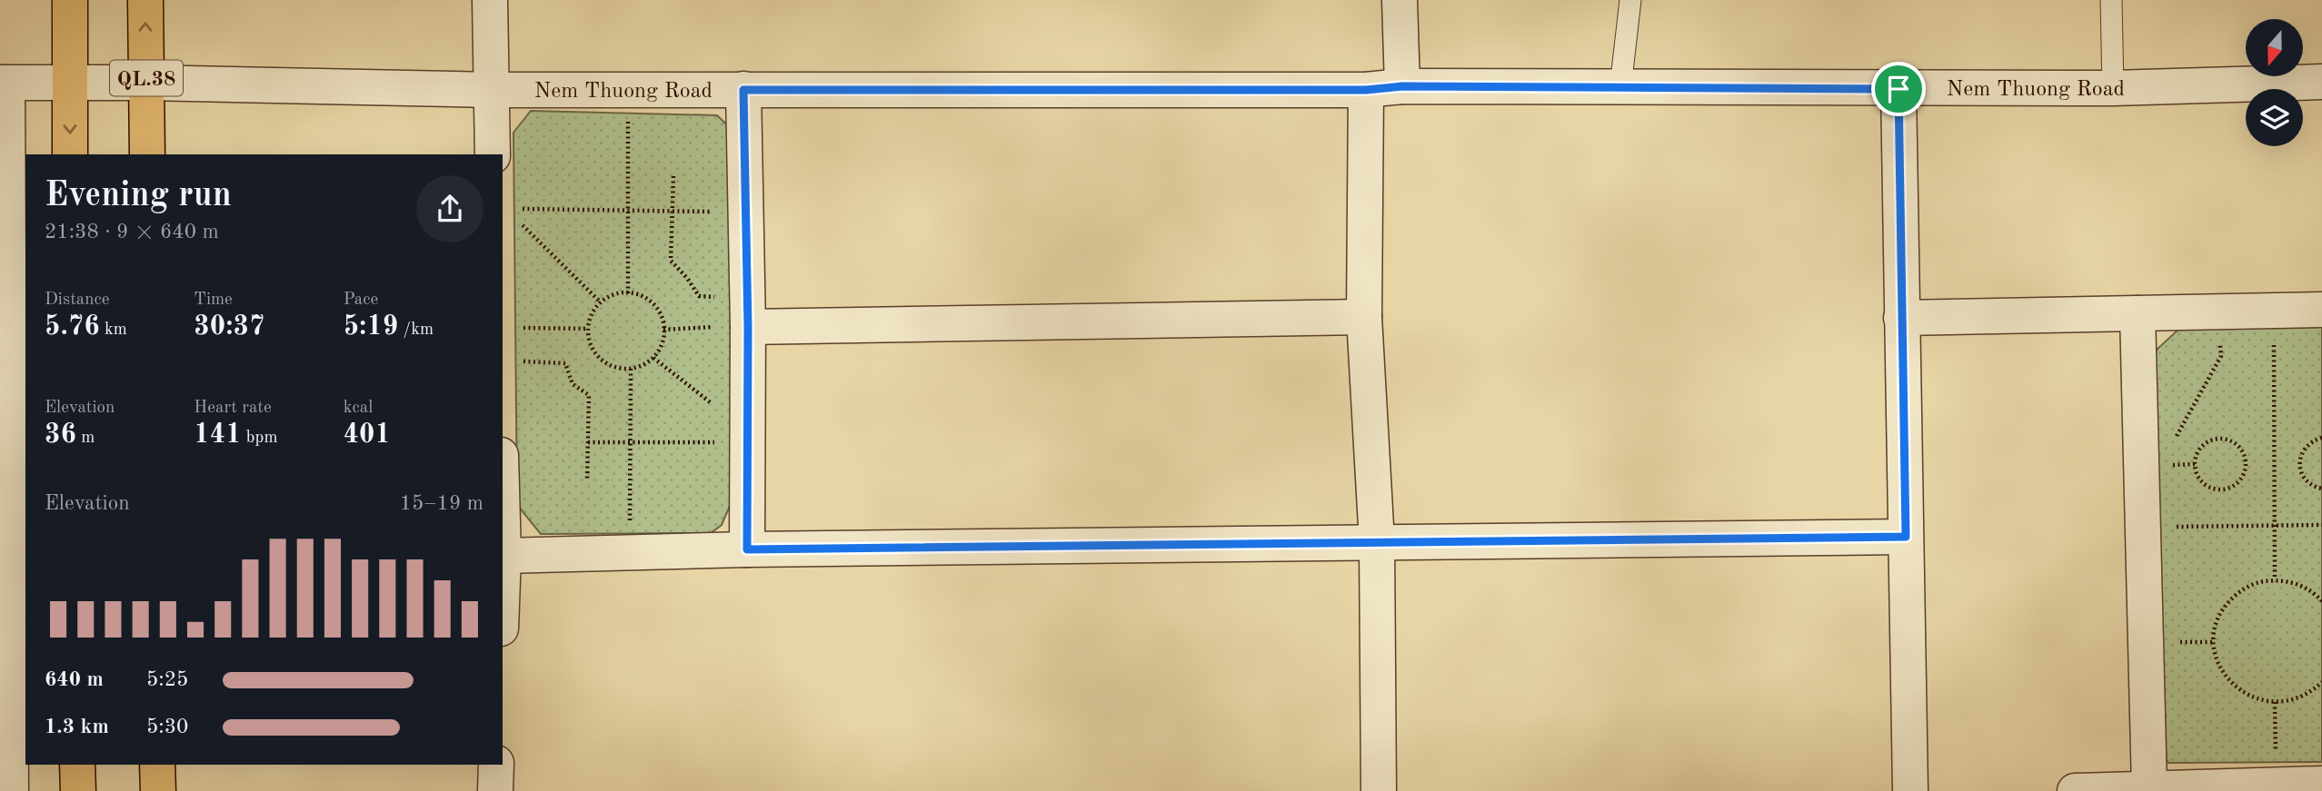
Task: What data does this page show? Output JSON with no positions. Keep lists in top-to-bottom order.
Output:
{
  "streets": {
    "highway": ["QL.38"],
    "street": ["Nem Thuong Road"]
  },
  "crossings": [
    ["QL.38", "Nem Thuong Road"]
  ],
  "north": "bottom",
  "page": {
    "heading": ["Evening run", "21:38 · 9 × 640 m"],
    "stats": [
      ["Distance", "5.76 km"],
      ["Time", "30:37"],
      ["Pace", "5:19 /km"],
      ["Elevation", "36 m"],
      ["Heart rate", "141 bpm"],
      ["kcal", "401"]
    ],
    "chart": ["Elevation", "15–19 m"],
    "list": [
      {
        "name": "640 m",
        "note": "5:25"
      },
      {
        "name": "1.3 km",
        "note": "5:30"
      }
    ]
  }
}
